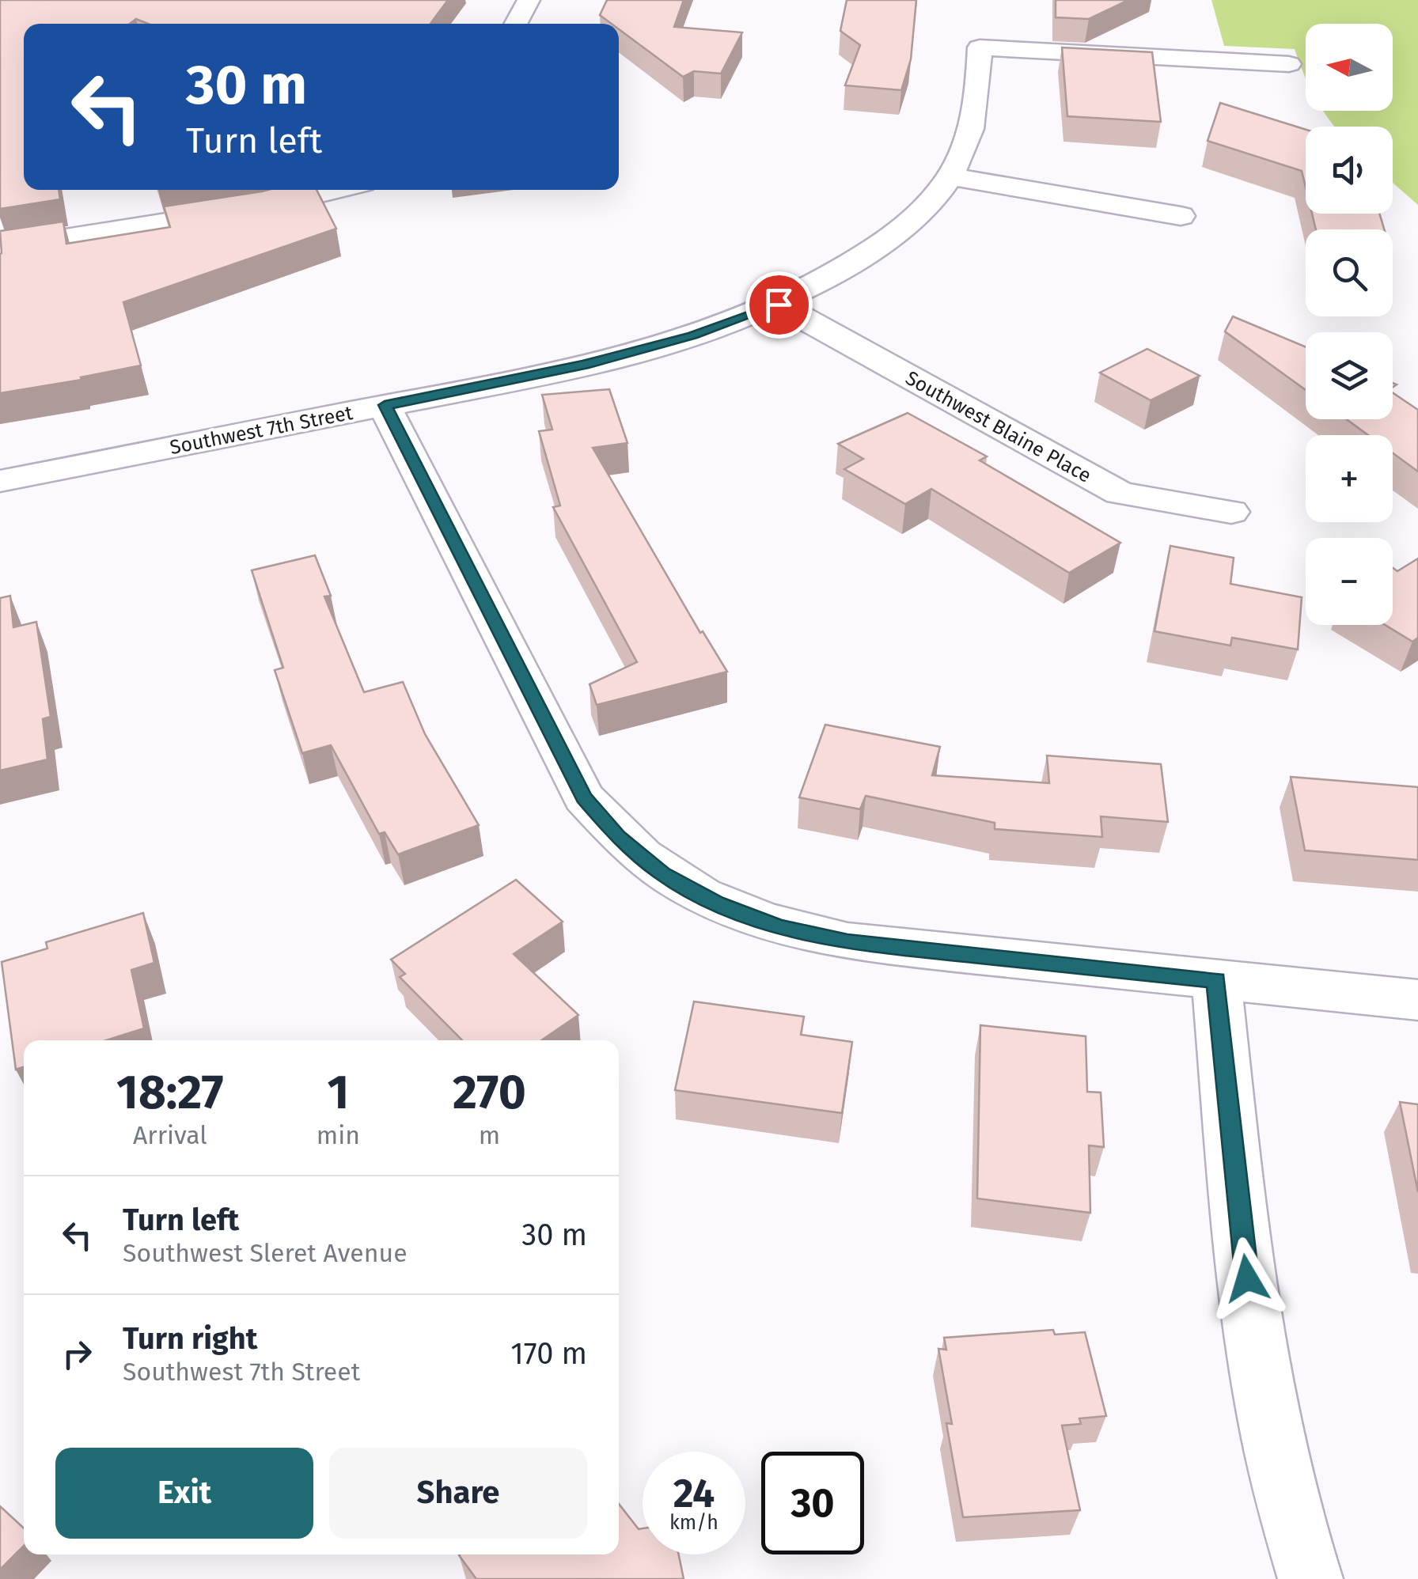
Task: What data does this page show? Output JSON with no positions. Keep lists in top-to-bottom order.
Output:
{
  "streets": {
    "street": ["Southwest Blaine Place", "Southwest 7th Street"]
  },
  "crossings": [
    ["Southwest Blaine Place", "Southwest 7th Street"]
  ],
  "north": "left",
  "page": {
    "map_buttons": ["+", "−"],
    "turn": ["30 m", "Turn left"],
    "eta": [
      "18:27",
      "Arrival",
      "1",
      "min",
      "270",
      "m"
    ],
    "list": [
      {
        "name": "Turn left",
        "note": "Southwest Sleret Avenue",
        "value": "30 m"
      },
      {
        "name": "Turn right",
        "note": "Southwest 7th Street",
        "value": "170 m"
      }
    ],
    "buttons": ["Exit", "Share"],
    "speed": "24 km/h",
    "limit": "30"
  }
}
